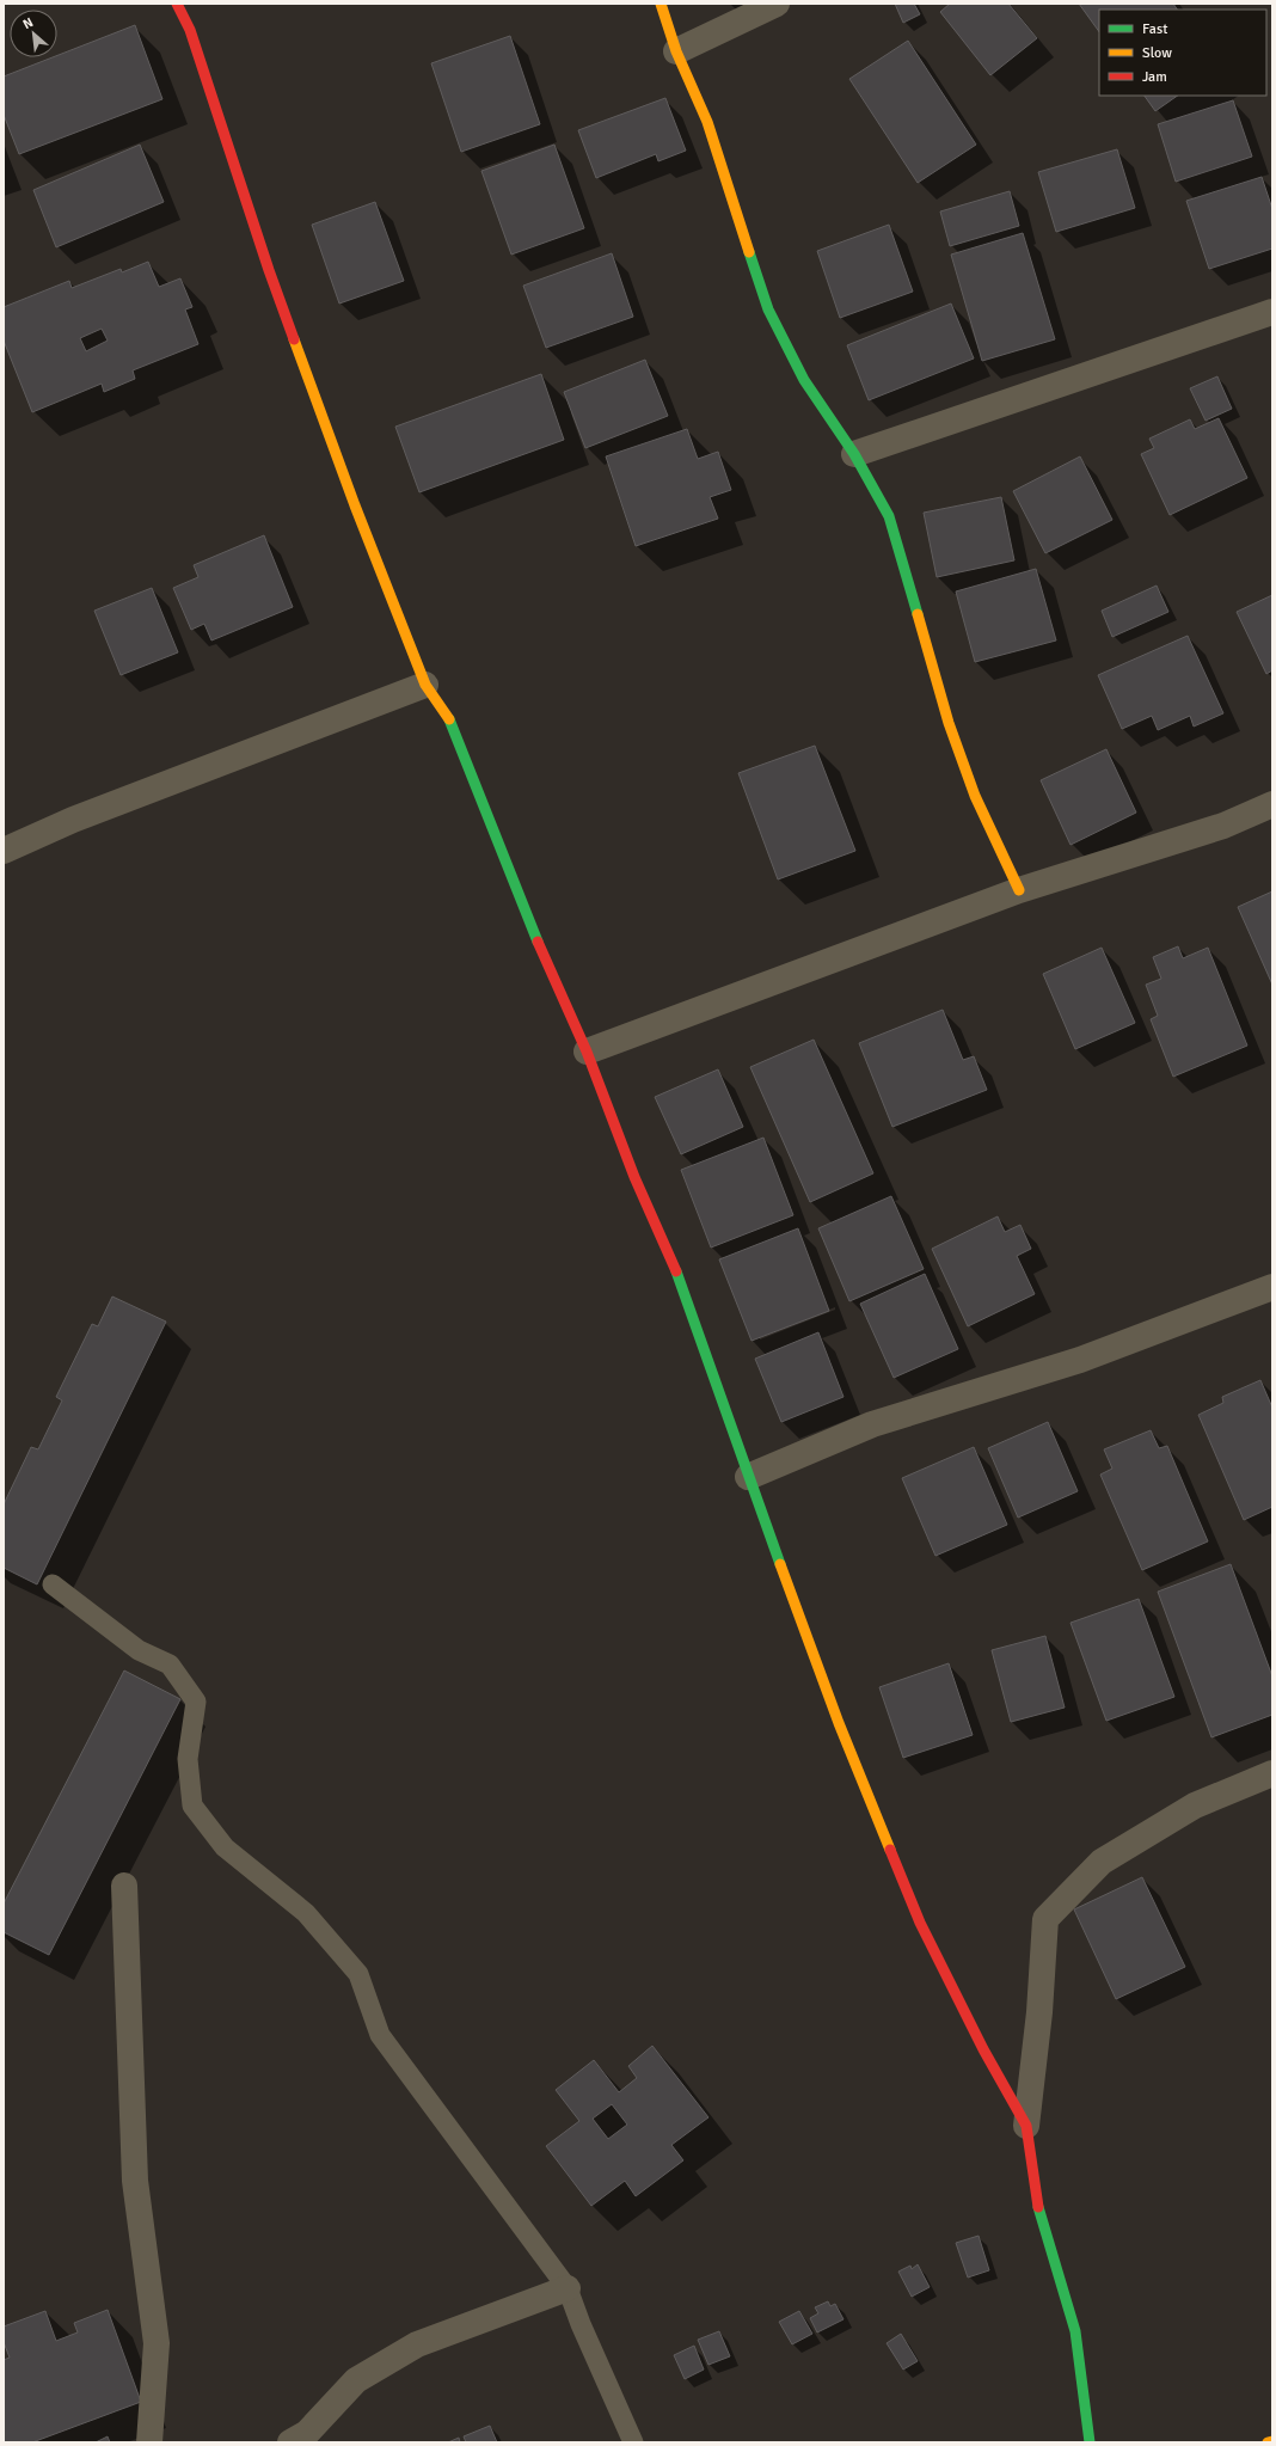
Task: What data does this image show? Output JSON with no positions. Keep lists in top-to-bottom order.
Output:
{
  "legend": ["Fast", "Slow", "Jam"],
  "north": "top left"
}
